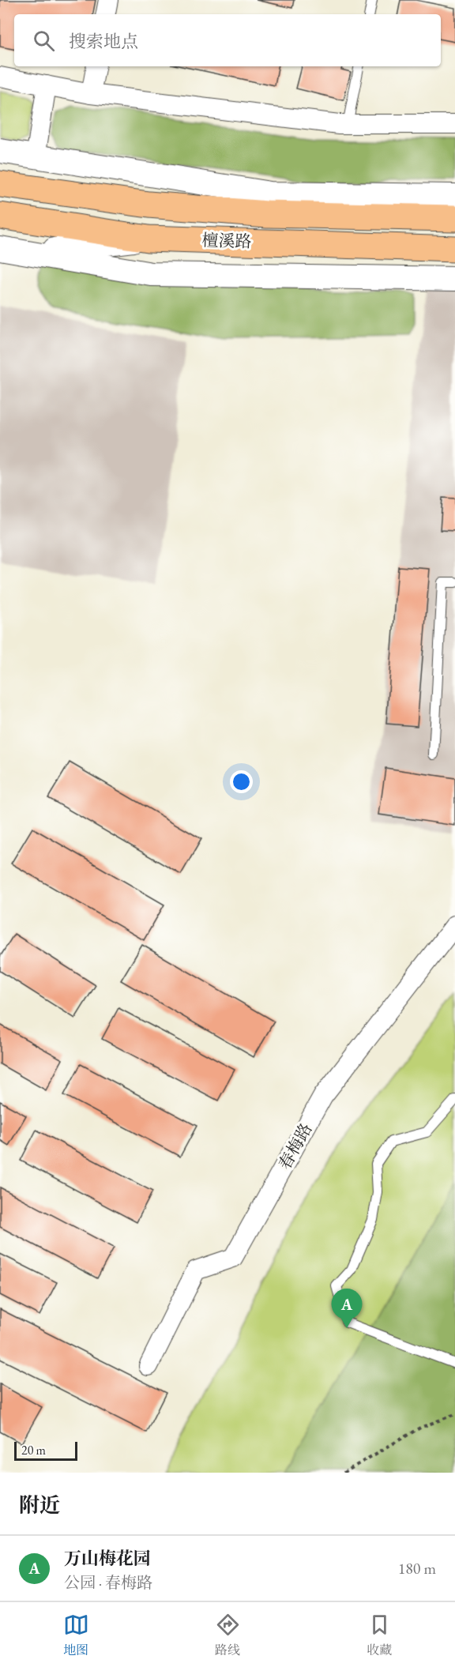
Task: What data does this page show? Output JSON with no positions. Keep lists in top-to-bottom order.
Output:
{
  "streets": {
    "main road": ["檀溪路"],
    "street": ["春梅路"]
  },
  "scale_bar": "20 m",
  "page": {
    "search": "搜索地点",
    "pins": "A",
    "scale": "20 m",
    "heading": "附近",
    "list": [
      {
        "mark": "A",
        "name": "万山梅花园",
        "note": "公园 · 春梅路",
        "value": "180 m"
      }
    ],
    "nav": ["地图", "路线", "收藏"]
  }
}
